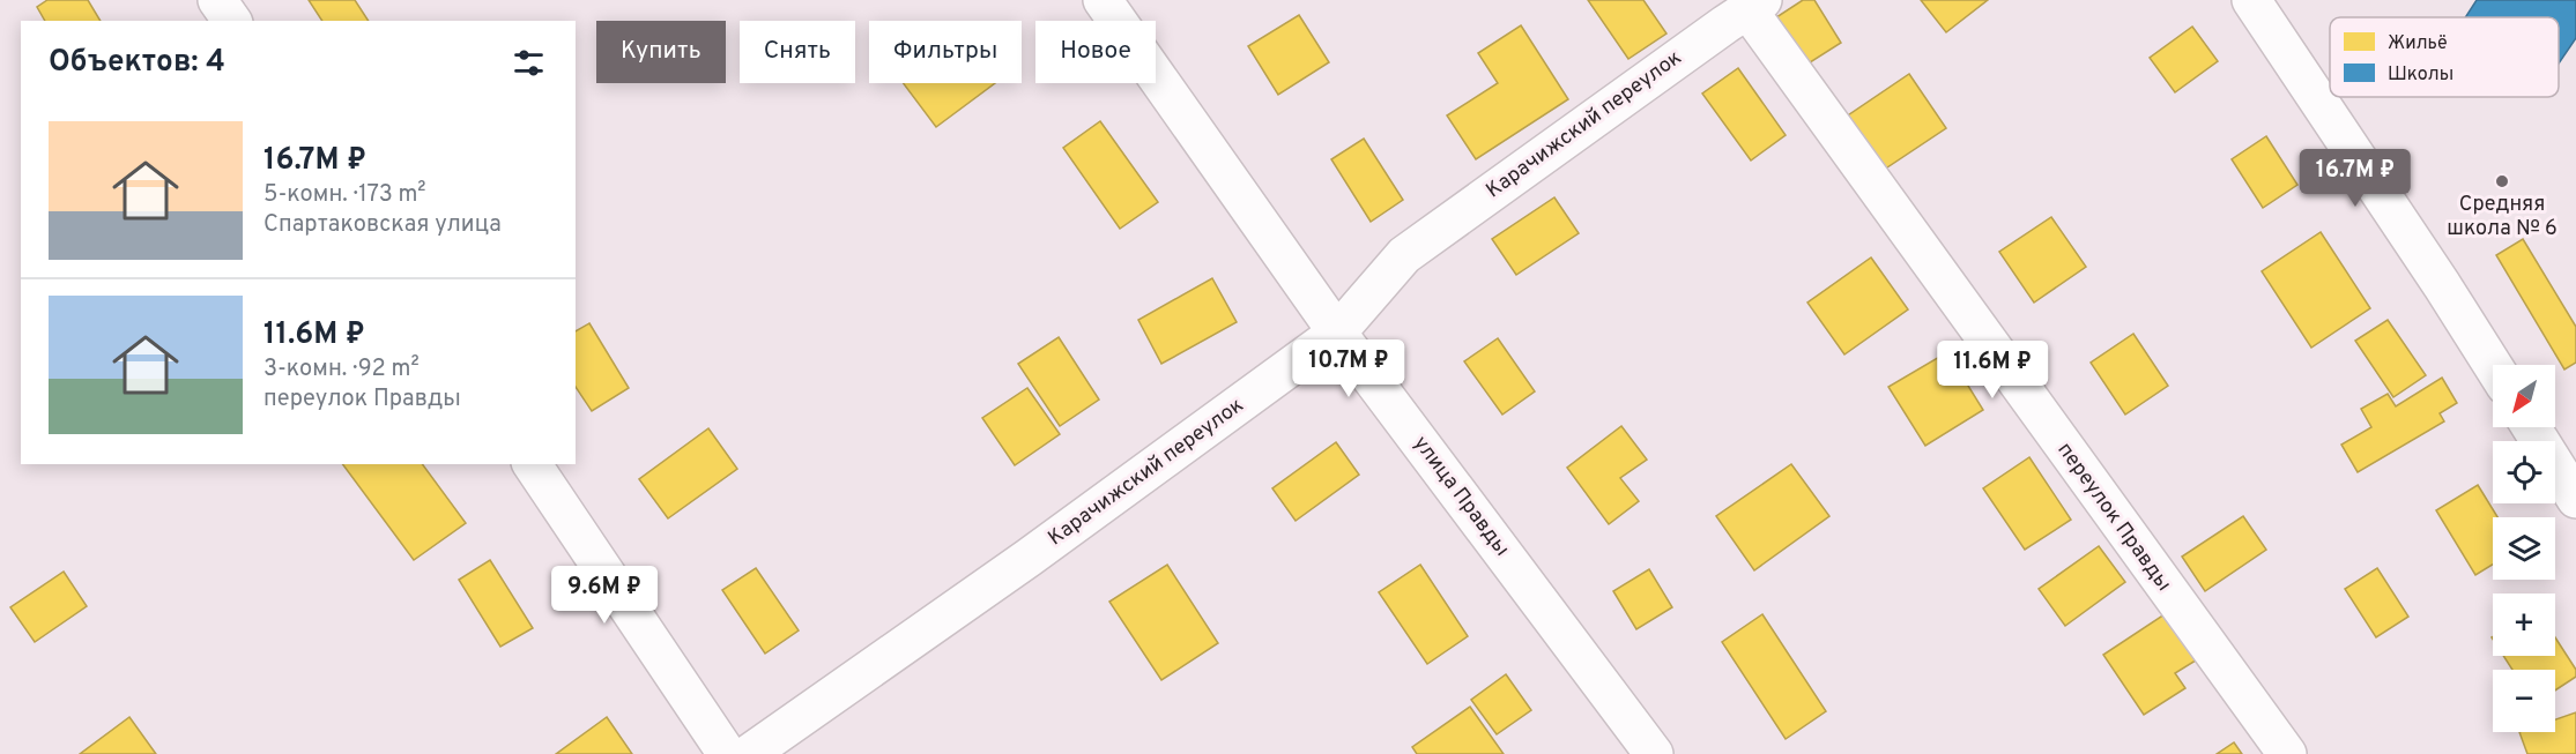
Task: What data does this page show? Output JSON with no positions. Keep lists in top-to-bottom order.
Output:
{
  "streets": {
    "street": ["Карачижский переулок", "улица Правды", "переулок Правды"]
  },
  "crossings": [
    ["Карачижский переулок", "улица Правды"],
    ["Карачижский переулок", "переулок Правды"]
  ],
  "places": ["Средняя школа № 6"],
  "legend": ["Жильё", "Школы"],
  "north": "bottom left",
  "page": {
    "chip": [
      "Купить",
      "Снять",
      "Фильтры",
      "Новое"
    ],
    "heading": "Объектов: 4",
    "list": [
      {
        "name": "16.7M ₽",
        "note": "5-комн. · 173 m² · Спартаковская улица"
      },
      {
        "name": "11.6M ₽",
        "note": "3-комн. · 92 m² · переулок Правды"
      }
    ],
    "price": [
      "16.7M ₽",
      "10.7M ₽",
      "11.6M ₽",
      "9.6M ₽"
    ],
    "map_buttons": ["+", "−"]
  }
}
